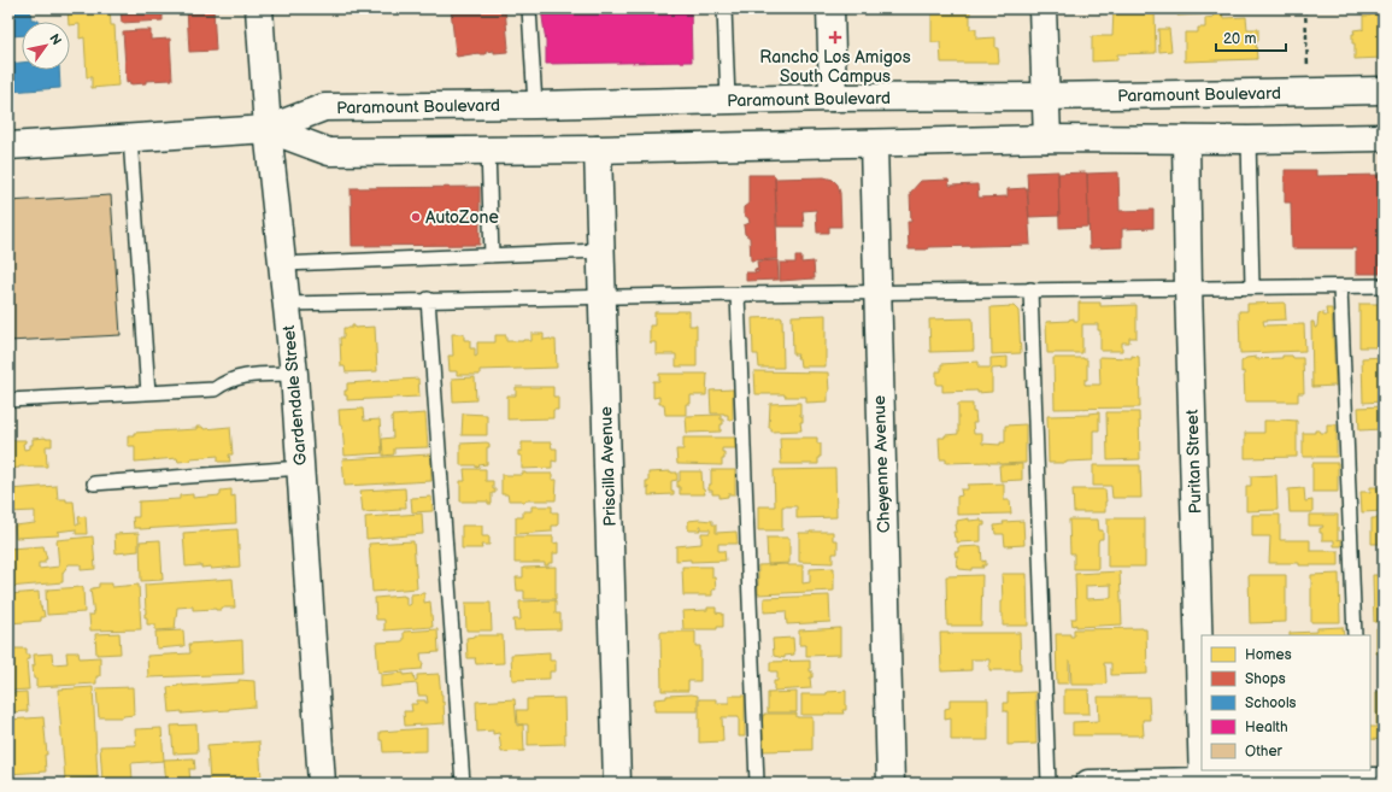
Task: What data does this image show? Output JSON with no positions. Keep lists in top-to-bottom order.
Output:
{
  "streets": {
    "street": [
      "Paramount Boulevard",
      "Gardendale Street",
      "Puritan Street",
      "Cheyenne Avenue",
      "Priscilla Avenue"
    ]
  },
  "crossings": [
    ["Paramount Boulevard", "Gardendale Street"],
    ["Paramount Boulevard", "Puritan Street"],
    ["Paramount Boulevard", "Cheyenne Avenue"],
    ["Paramount Boulevard", "Priscilla Avenue"]
  ],
  "places": {
    "health": ["Rancho Los Amigos South Campus"],
    "other": ["AutoZone"]
  },
  "legend": [
    "Homes",
    "Shops",
    "Schools",
    "Health",
    "Other"
  ],
  "scale_bar": "20 m",
  "north": "top right"
}
